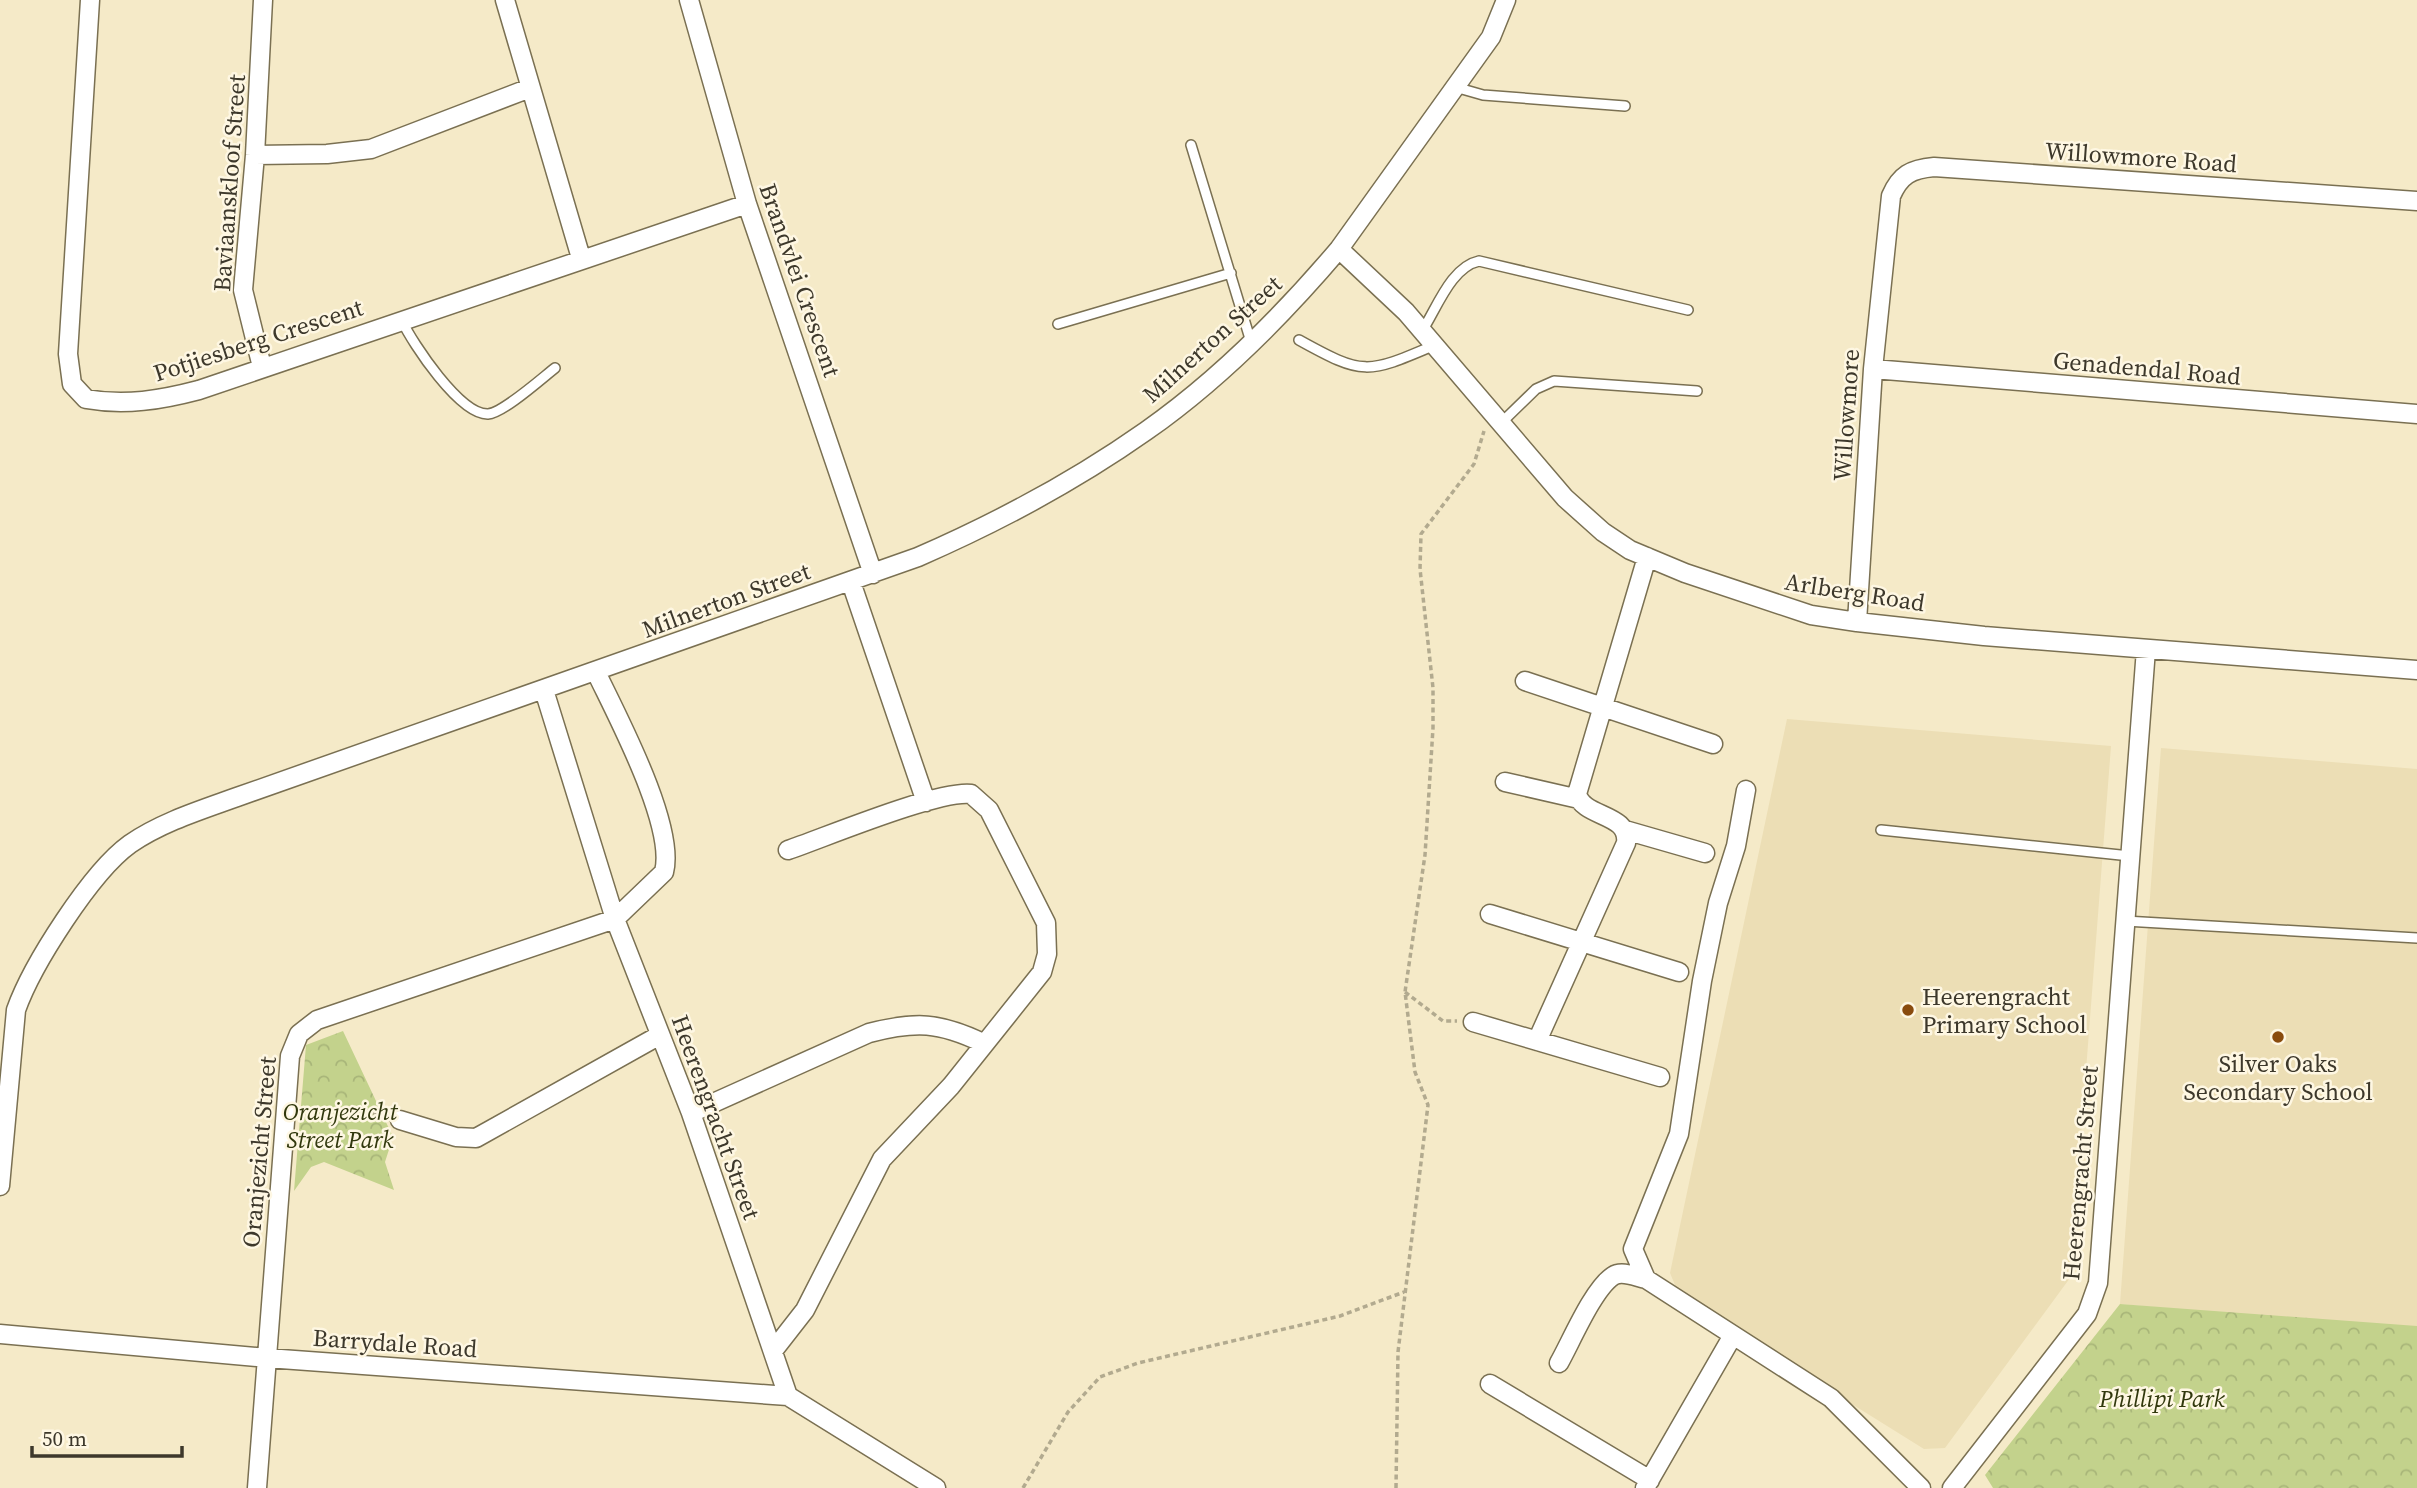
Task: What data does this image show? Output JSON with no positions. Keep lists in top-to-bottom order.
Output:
{
  "streets": {
    "street": [
      "Willowmore Road",
      "Baviaanskloof Street",
      "Brandvlei Crescent",
      "Milnerton Street",
      "Potjiesberg Crescent",
      "Genadendal Road",
      "Willowmore",
      "Arlberg Road",
      "Heerengracht Street",
      "Oranjezicht Street",
      "Barrydale Road"
    ]
  },
  "crossings": [
    ["Willowmore Road", "Willowmore"],
    ["Baviaanskloof Street", "Potjiesberg Crescent"],
    ["Brandvlei Crescent", "Milnerton Street"],
    ["Brandvlei Crescent", "Potjiesberg Crescent"],
    ["Milnerton Street", "Arlberg Road"],
    ["Milnerton Street", "Heerengracht Street"],
    ["Genadendal Road", "Willowmore"],
    ["Willowmore", "Arlberg Road"],
    ["Arlberg Road", "Heerengracht Street"],
    ["Heerengracht Street", "Oranjezicht Street"],
    ["Heerengracht Street", "Barrydale Road"],
    ["Oranjezicht Street", "Barrydale Road"]
  ],
  "parks": ["Oranjezicht Street Park", "Phillipi Park"],
  "places": ["Heerengracht Primary School", "Silver Oaks Secondary School"],
  "scale_bar": "50 m"
}
